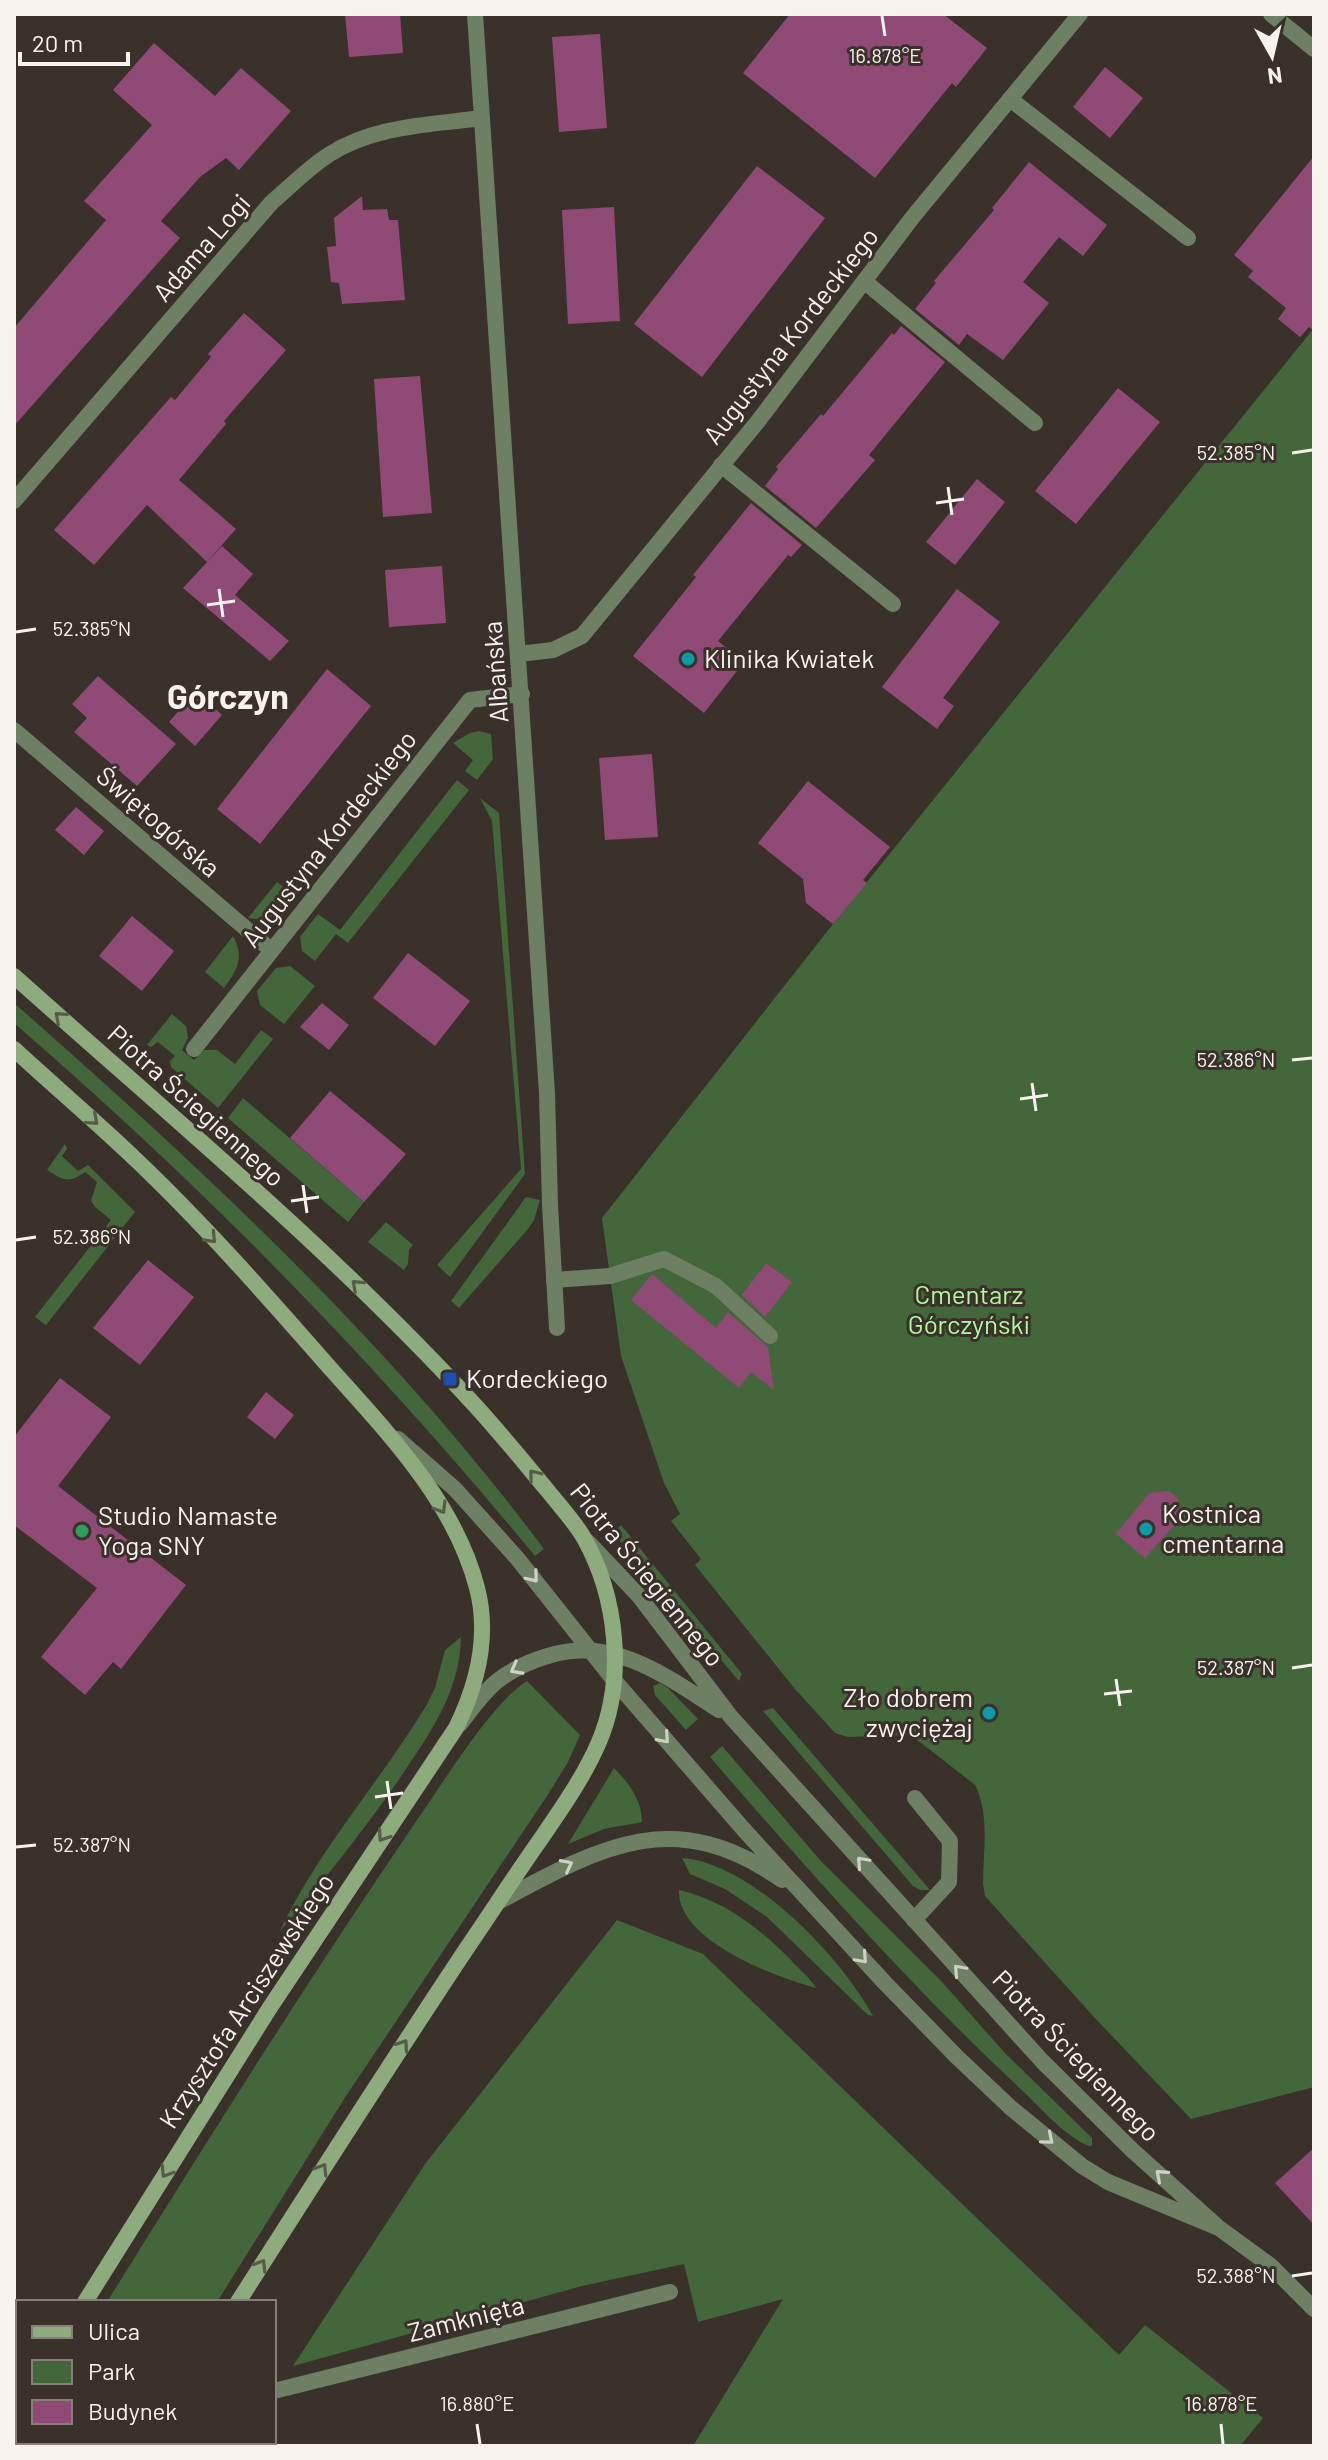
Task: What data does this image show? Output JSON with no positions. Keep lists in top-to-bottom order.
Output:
{
  "streets": {
    "main road": ["Piotra Ściegiennego", "Krzysztofa Arciszewskiego"],
    "street": [
      "Adama Logi",
      "Augustyna Kordeckiego",
      "Albańska",
      "Świętogórska",
      "Zamknięta"
    ]
  },
  "crossings": [
    ["Adama Logi", "Albańska"],
    ["Augustyna Kordeckiego", "Albańska"],
    ["Augustyna Kordeckiego", "Świętogórska"],
    ["Piotra Ściegiennego", "Krzysztofa Arciszewskiego"]
  ],
  "districts": ["Górczyn"],
  "parks": ["Cmentarz Górczyński"],
  "places": {
    "other": [
      "Klinika Kwiatek",
      "Kostnica cmentarna",
      "Studio Namaste Yoga SNY",
      "Zło dobrem zwyciężaj"
    ],
    "transit": ["Kordeckiego"]
  },
  "legend": ["Ulica", "Park", "Budynek"],
  "scale_bar": "20 m",
  "north": "bottom",
  "coordinates": [
    "16.878°E",
    "52.385°N",
    "52.386°N",
    "52.387°N",
    "52.388°N",
    "16.880°E"
  ]
}
